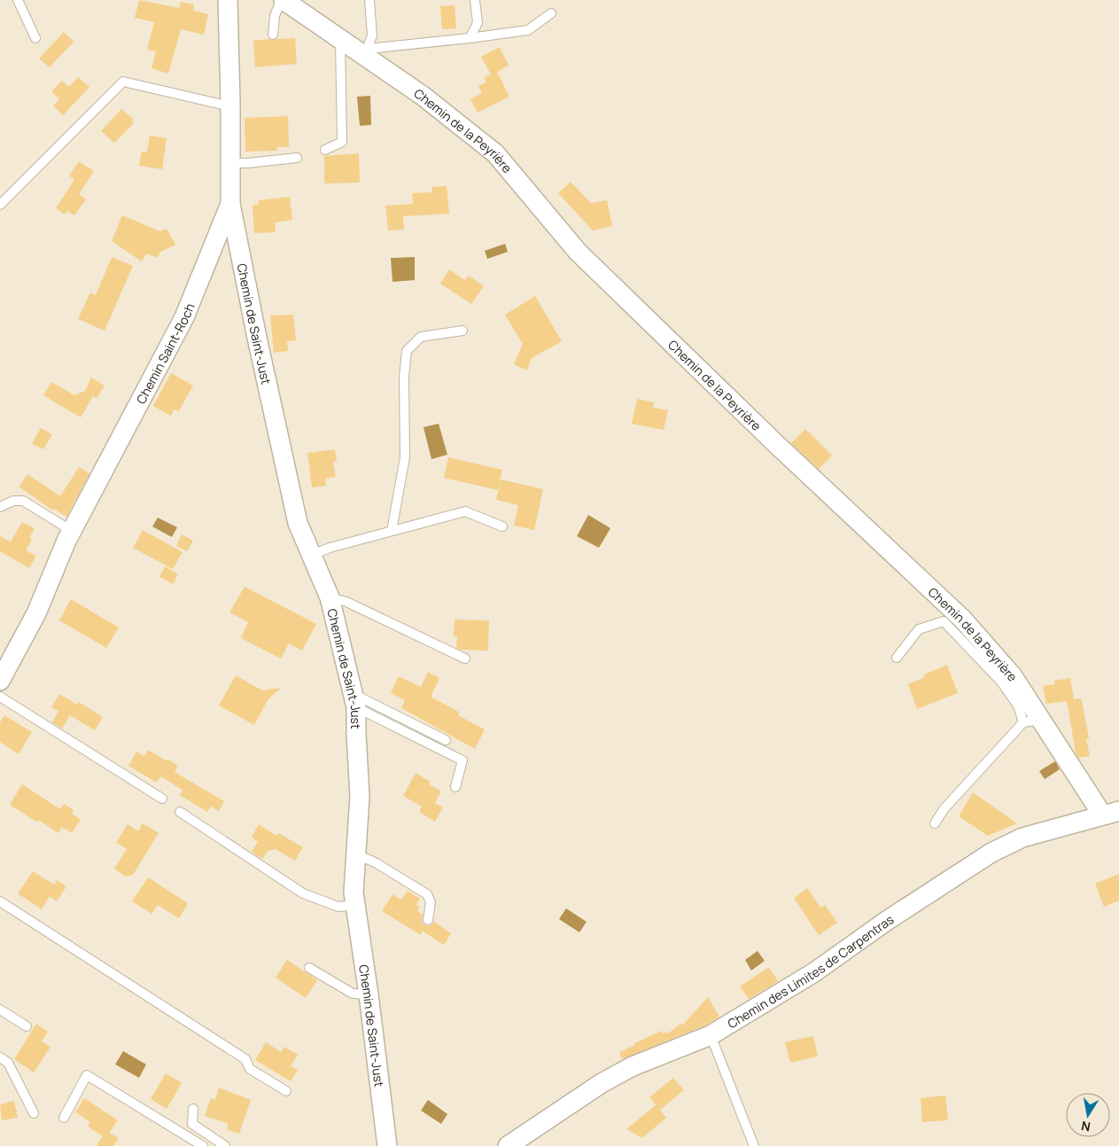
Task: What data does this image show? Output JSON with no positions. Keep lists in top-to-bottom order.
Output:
{
  "streets": {
    "street": [
      "Chemin de la Peyrière",
      "Chemin de Saint-Just",
      "Chemin Saint-Roch",
      "Chemin des Limites de Carpentras"
    ]
  },
  "crossings": [
    ["Chemin de la Peyrière", "Chemin des Limites de Carpentras"],
    ["Chemin de Saint-Just", "Chemin Saint-Roch"]
  ],
  "north": "bottom"
}
